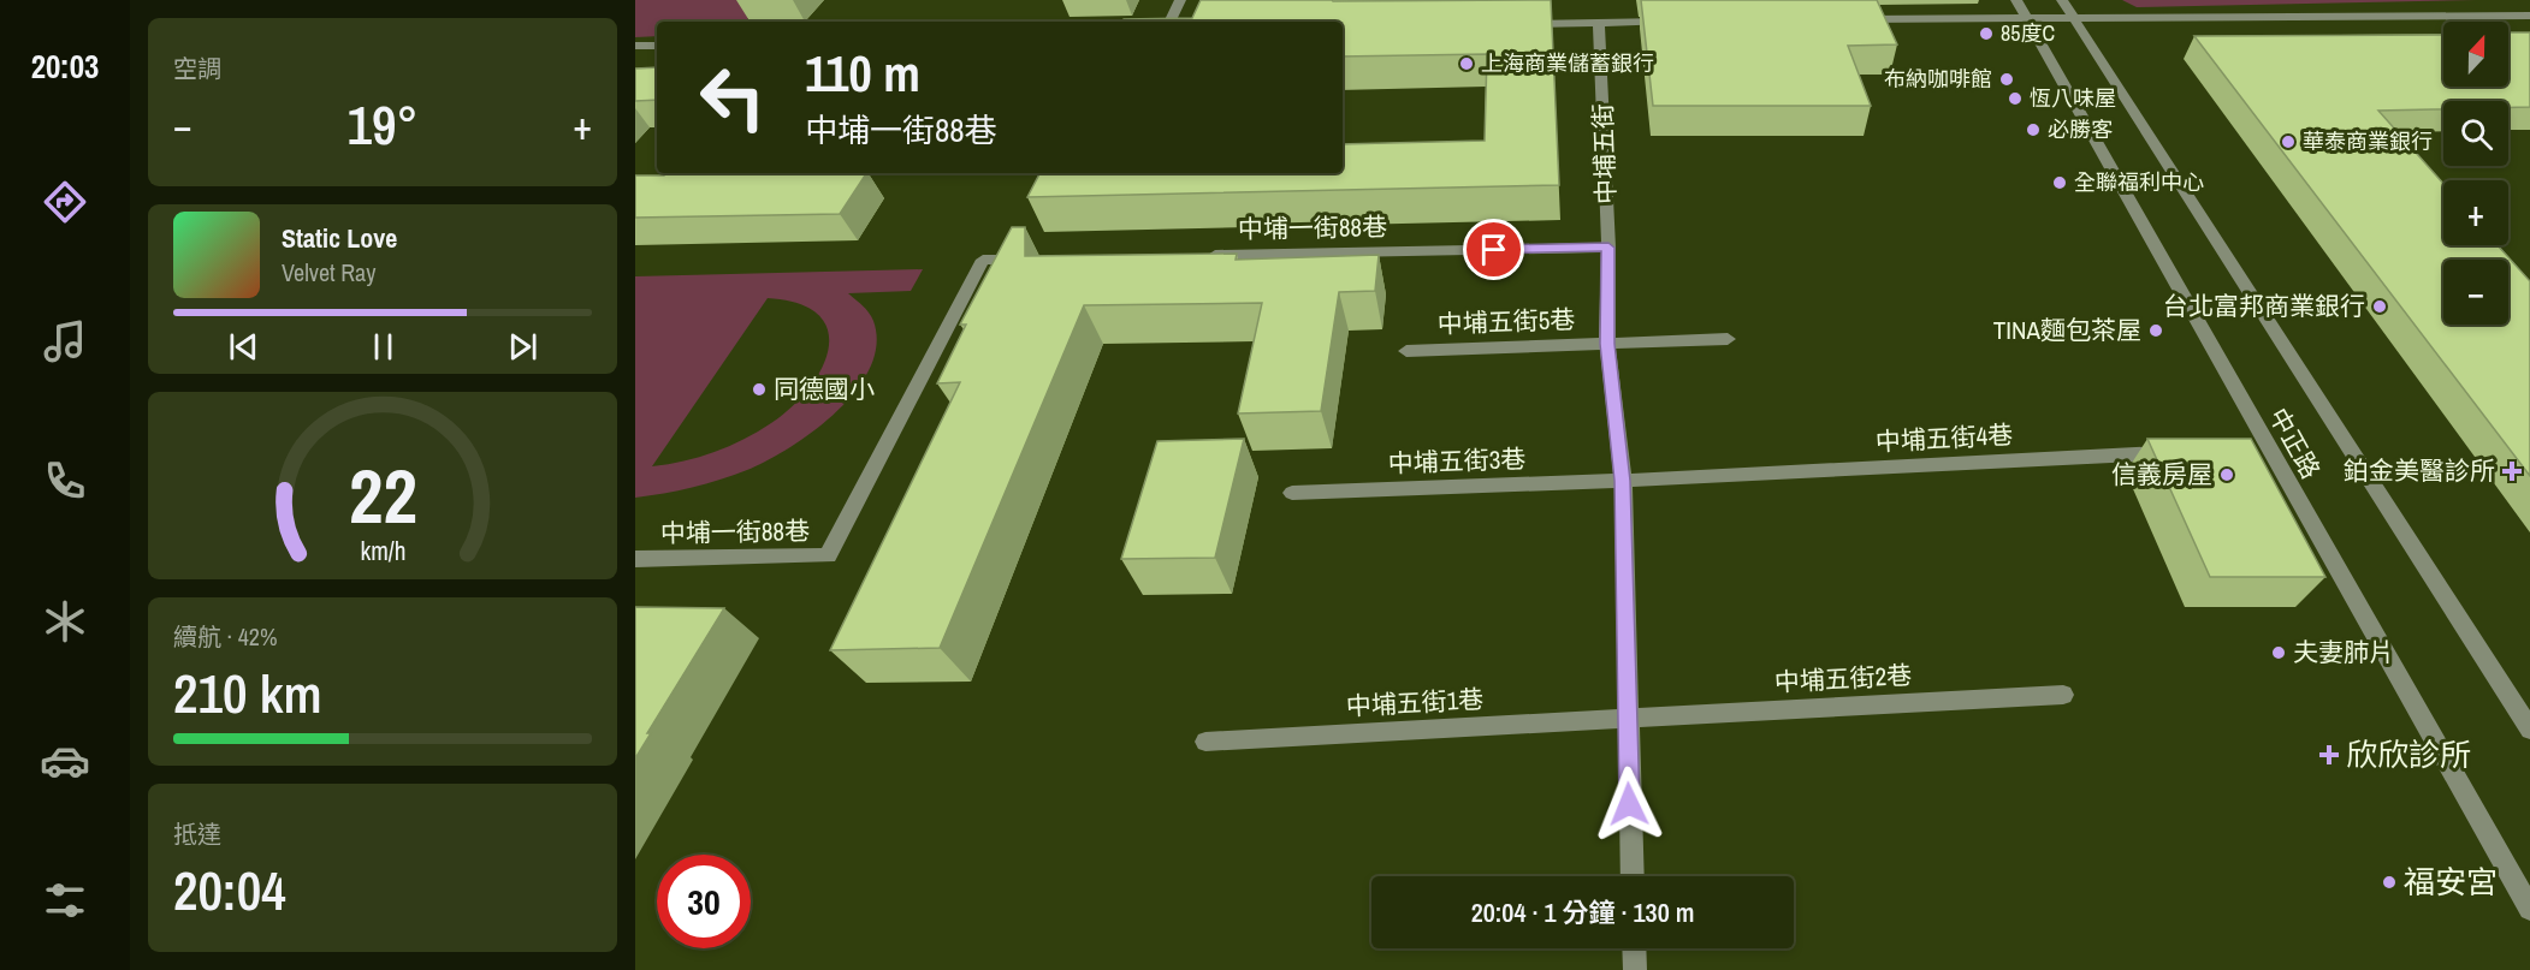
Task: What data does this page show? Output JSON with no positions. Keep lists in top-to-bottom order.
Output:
{
  "streets": {
    "street": [
      "中埔五街",
      "中埔一街88巷",
      "中埔五街5巷",
      "中埔五街4巷",
      "中正路",
      "中埔五街3巷",
      "中埔五街2巷",
      "中埔五街1巷"
    ]
  },
  "crossings": [
    ["中埔五街", "中埔一街88巷"],
    ["中埔五街", "中埔五街5巷"],
    ["中埔五街", "中埔五街4巷"],
    ["中埔五街", "中埔五街3巷"],
    ["中埔五街", "中埔五街2巷"],
    ["中埔五街", "中埔五街1巷"],
    ["中埔五街4巷", "中埔五街3巷"],
    ["中埔五街2巷", "中埔五街1巷"]
  ],
  "places": {
    "other": [
      "85度C",
      "上海商業儲蓄銀行",
      "布納咖啡館",
      "恆八味屋",
      "必勝客",
      "華泰商業銀行",
      "全聯福利中心",
      "台北富邦商業銀行",
      "TINA麵包茶屋",
      "同德國小",
      "信義房屋",
      "夫妻肺片",
      "福安宮"
    ],
    "health": ["鉑金美醫診所", "欣欣診所"]
  },
  "north": "top",
  "page": {
    "tabs": "20:03",
    "tile": [
      "空調",
      ["續航 · 42%", "210 km"],
      ["抵達", "20:04"]
    ],
    "map_buttons": ["+", "−"],
    "turn": ["110 m", "中埔一街88巷"],
    "heat": ["−", "19°", "+"],
    "song": ["Static Love", "Velvet Ray"],
    "limit": "30",
    "trip": "20:04 · 1 分鐘 · 130 m",
    "gauge": ["22", "km/h"]
  }
}
